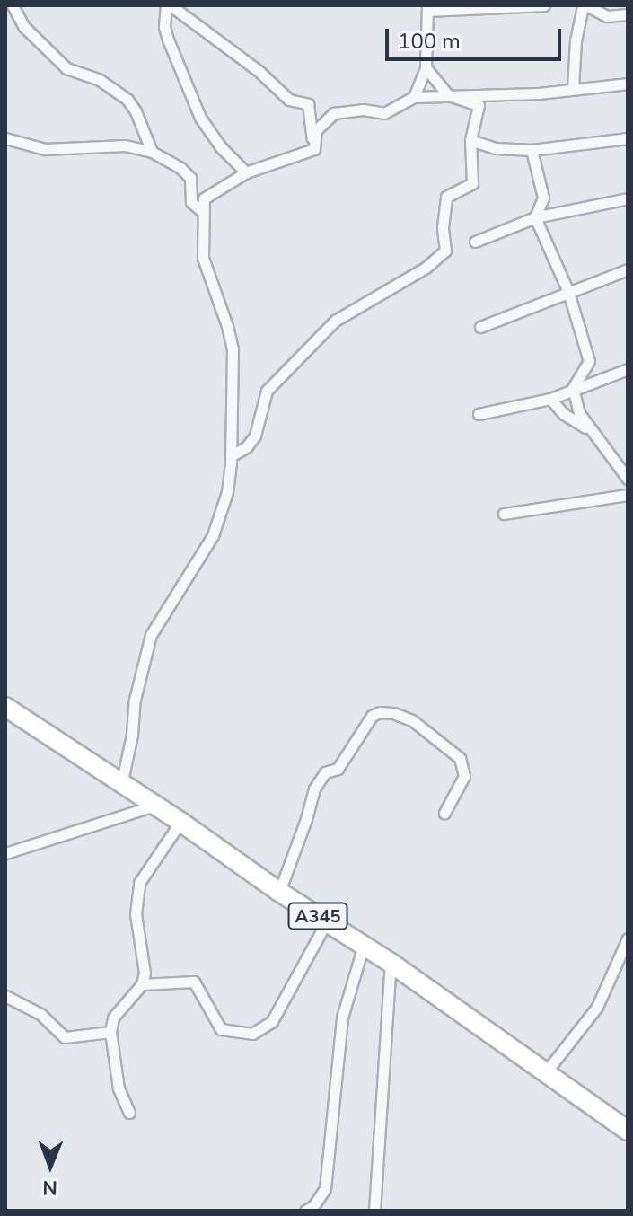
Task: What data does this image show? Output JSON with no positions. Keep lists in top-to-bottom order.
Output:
{
  "streets": {
    "highway": ["A345"]
  },
  "scale_bar": "100 m",
  "north": "bottom"
}
